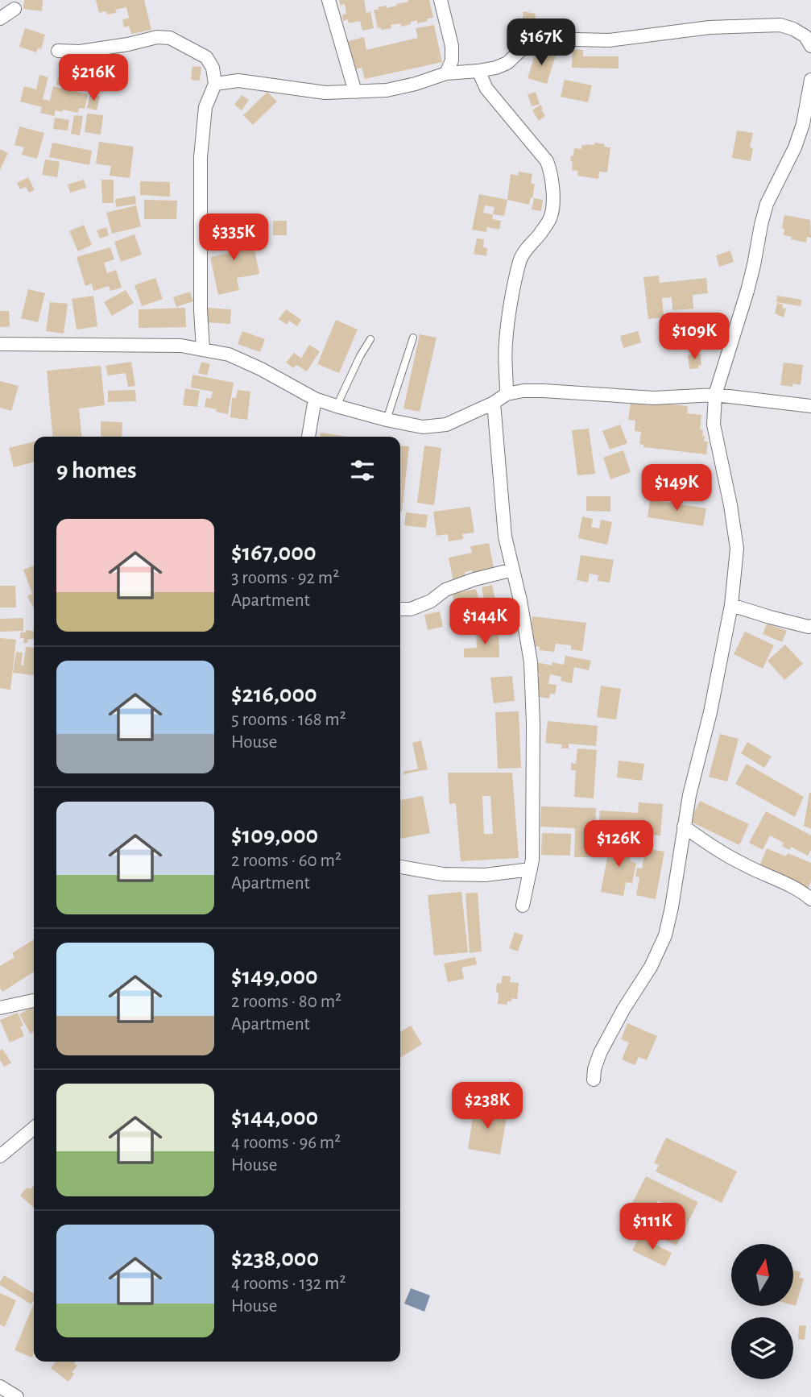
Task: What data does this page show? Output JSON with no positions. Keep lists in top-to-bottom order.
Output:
{
  "north": "top",
  "page": {
    "price": [
      "$167K",
      "$216K",
      "$335K",
      "$109K",
      "$149K",
      "$144K",
      "$126K",
      "$238K",
      "$111K"
    ],
    "heading": "9 homes",
    "list": [
      {
        "name": "$167,000",
        "note": "3 rooms · 92 m² · Apartment"
      },
      {
        "name": "$216,000",
        "note": "5 rooms · 168 m² · House"
      },
      {
        "name": "$109,000",
        "note": "2 rooms · 60 m² · Apartment"
      },
      {
        "name": "$149,000",
        "note": "2 rooms · 80 m² · Apartment"
      },
      {
        "name": "$144,000",
        "note": "4 rooms · 96 m² · House"
      },
      {
        "name": "$238,000",
        "note": "4 rooms · 132 m² · House"
      }
    ]
  }
}
